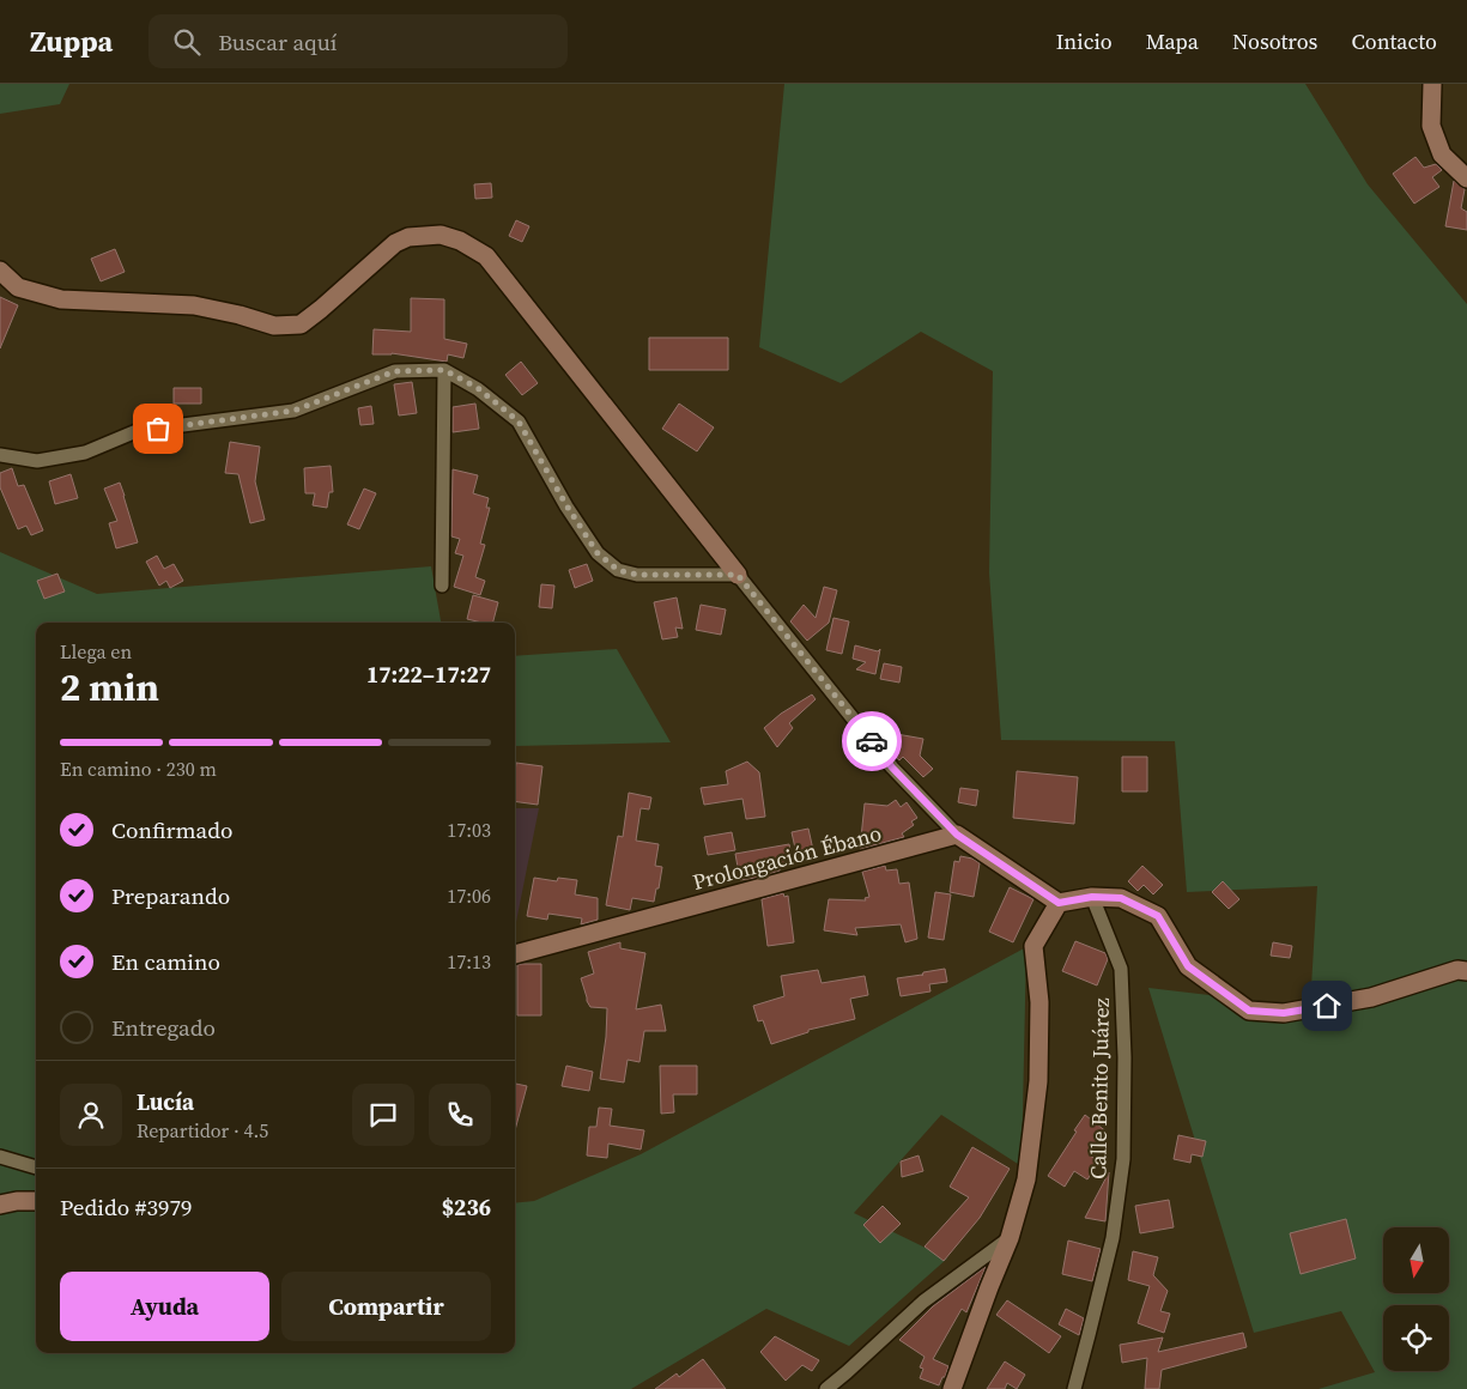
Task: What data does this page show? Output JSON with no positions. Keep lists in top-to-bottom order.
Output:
{
  "streets": {
    "street": ["Prolongación Ébano", "Calle Benito Juárez"]
  },
  "north": "bottom",
  "page": {
    "header": "Zuppa",
    "search": "Buscar aquí",
    "nav": [
      "Inicio",
      "Mapa",
      "Nosotros",
      "Contacto"
    ],
    "heading": ["2 min", "Llega en", "17:22–17:27"],
    "panel": [
      "Lucía",
      "Repartidor · 4.5",
      "Pedido #3979",
      "$236"
    ],
    "bar": "En camino · 230 m",
    "list": [
      ["Confirmado", "17:03"],
      ["Preparando", "17:06"],
      ["En camino", "17:13"],
      "Entregado"
    ],
    "buttons": ["Ayuda", "Compartir"]
  }
}
